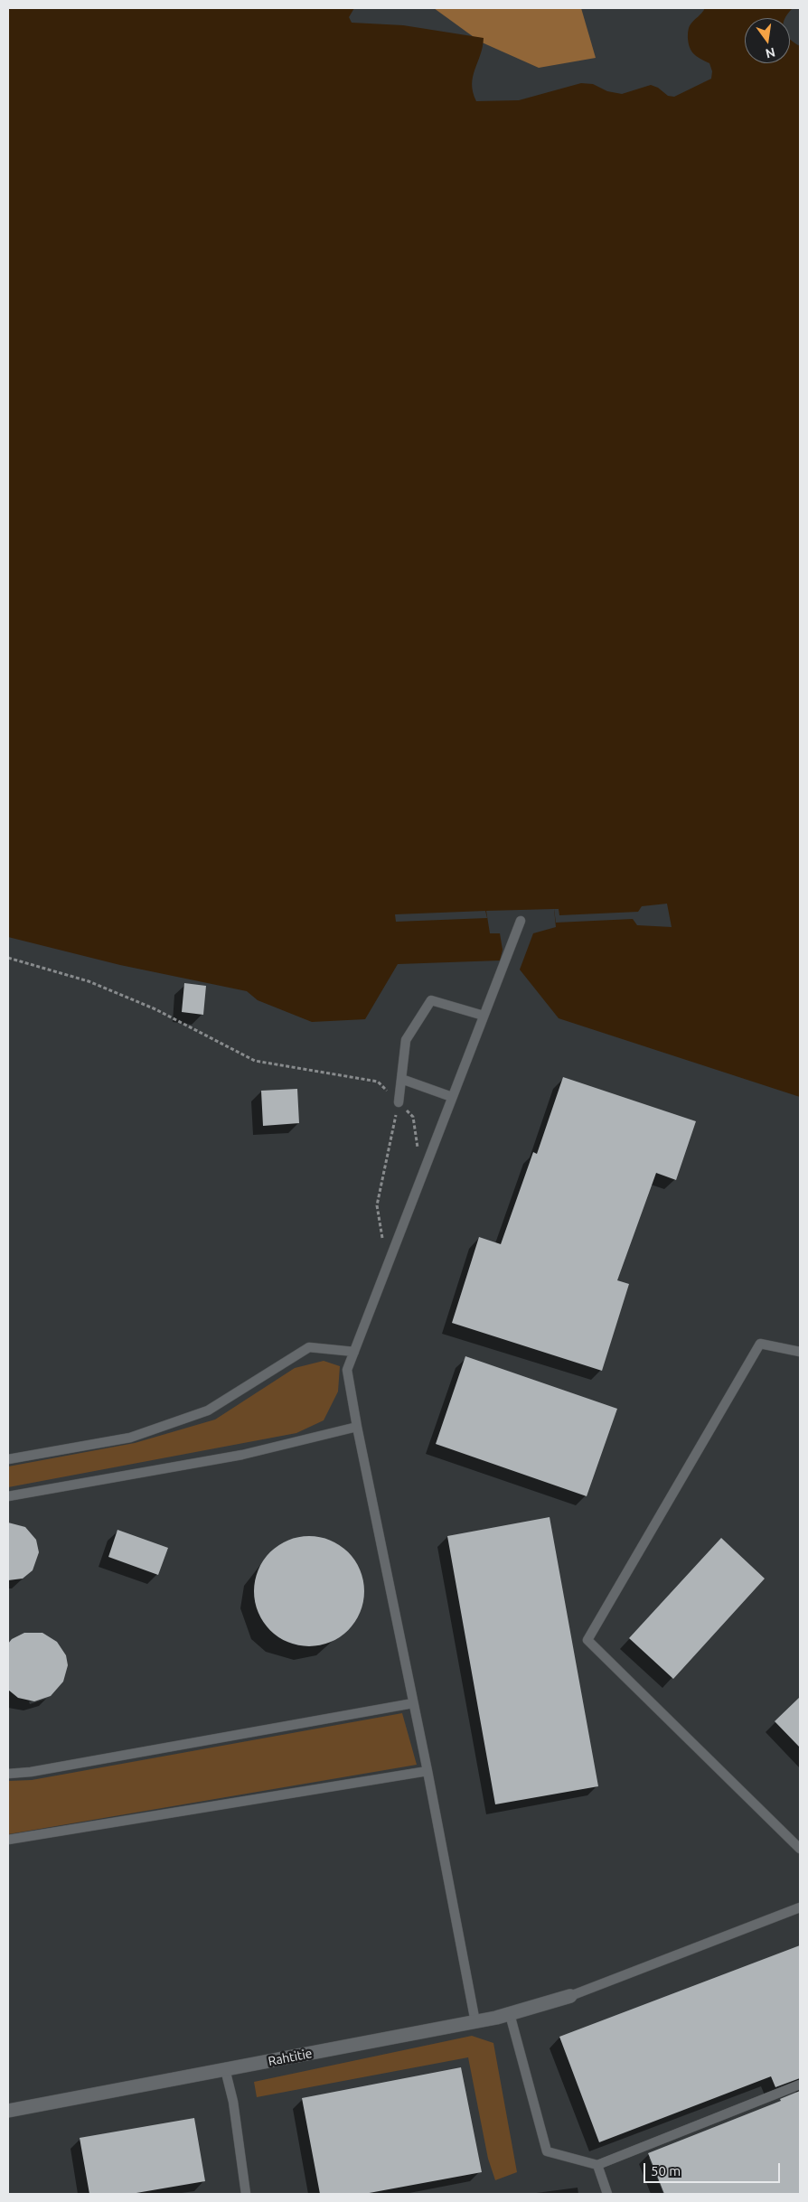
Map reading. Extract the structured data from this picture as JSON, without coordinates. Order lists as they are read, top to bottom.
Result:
{
  "streets": {
    "street": ["Rahtitie"]
  },
  "scale_bar": "50 m",
  "north": "bottom"
}
